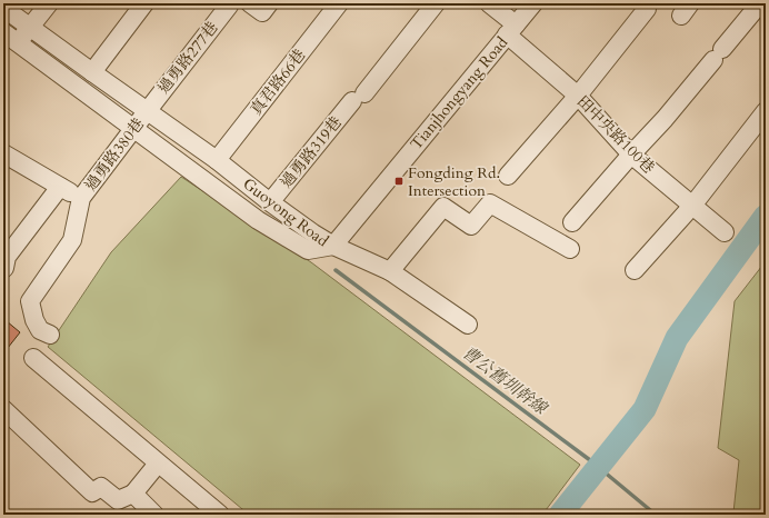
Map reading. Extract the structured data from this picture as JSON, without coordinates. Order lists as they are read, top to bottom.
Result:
{
  "streets": {
    "street": [
      "過勇路277巷",
      "真君路66巷",
      "Tianjhongyang Road",
      "田中央路100巷",
      "過勇路319巷",
      "過勇路380巷",
      "Guoyong Road"
    ]
  },
  "crossings": [
    ["過勇路277巷", "過勇路380巷"],
    ["過勇路277巷", "Guoyong Road"],
    ["真君路66巷", "Guoyong Road"],
    ["Tianjhongyang Road", "田中央路100巷"],
    ["Tianjhongyang Road", "Guoyong Road"],
    ["過勇路319巷", "Guoyong Road"],
    ["過勇路380巷", "Guoyong Road"]
  ],
  "water": ["曹公舊圳幹線"],
  "places": {
    "transit": ["Fongding Rd. Intersection"]
  }
}
